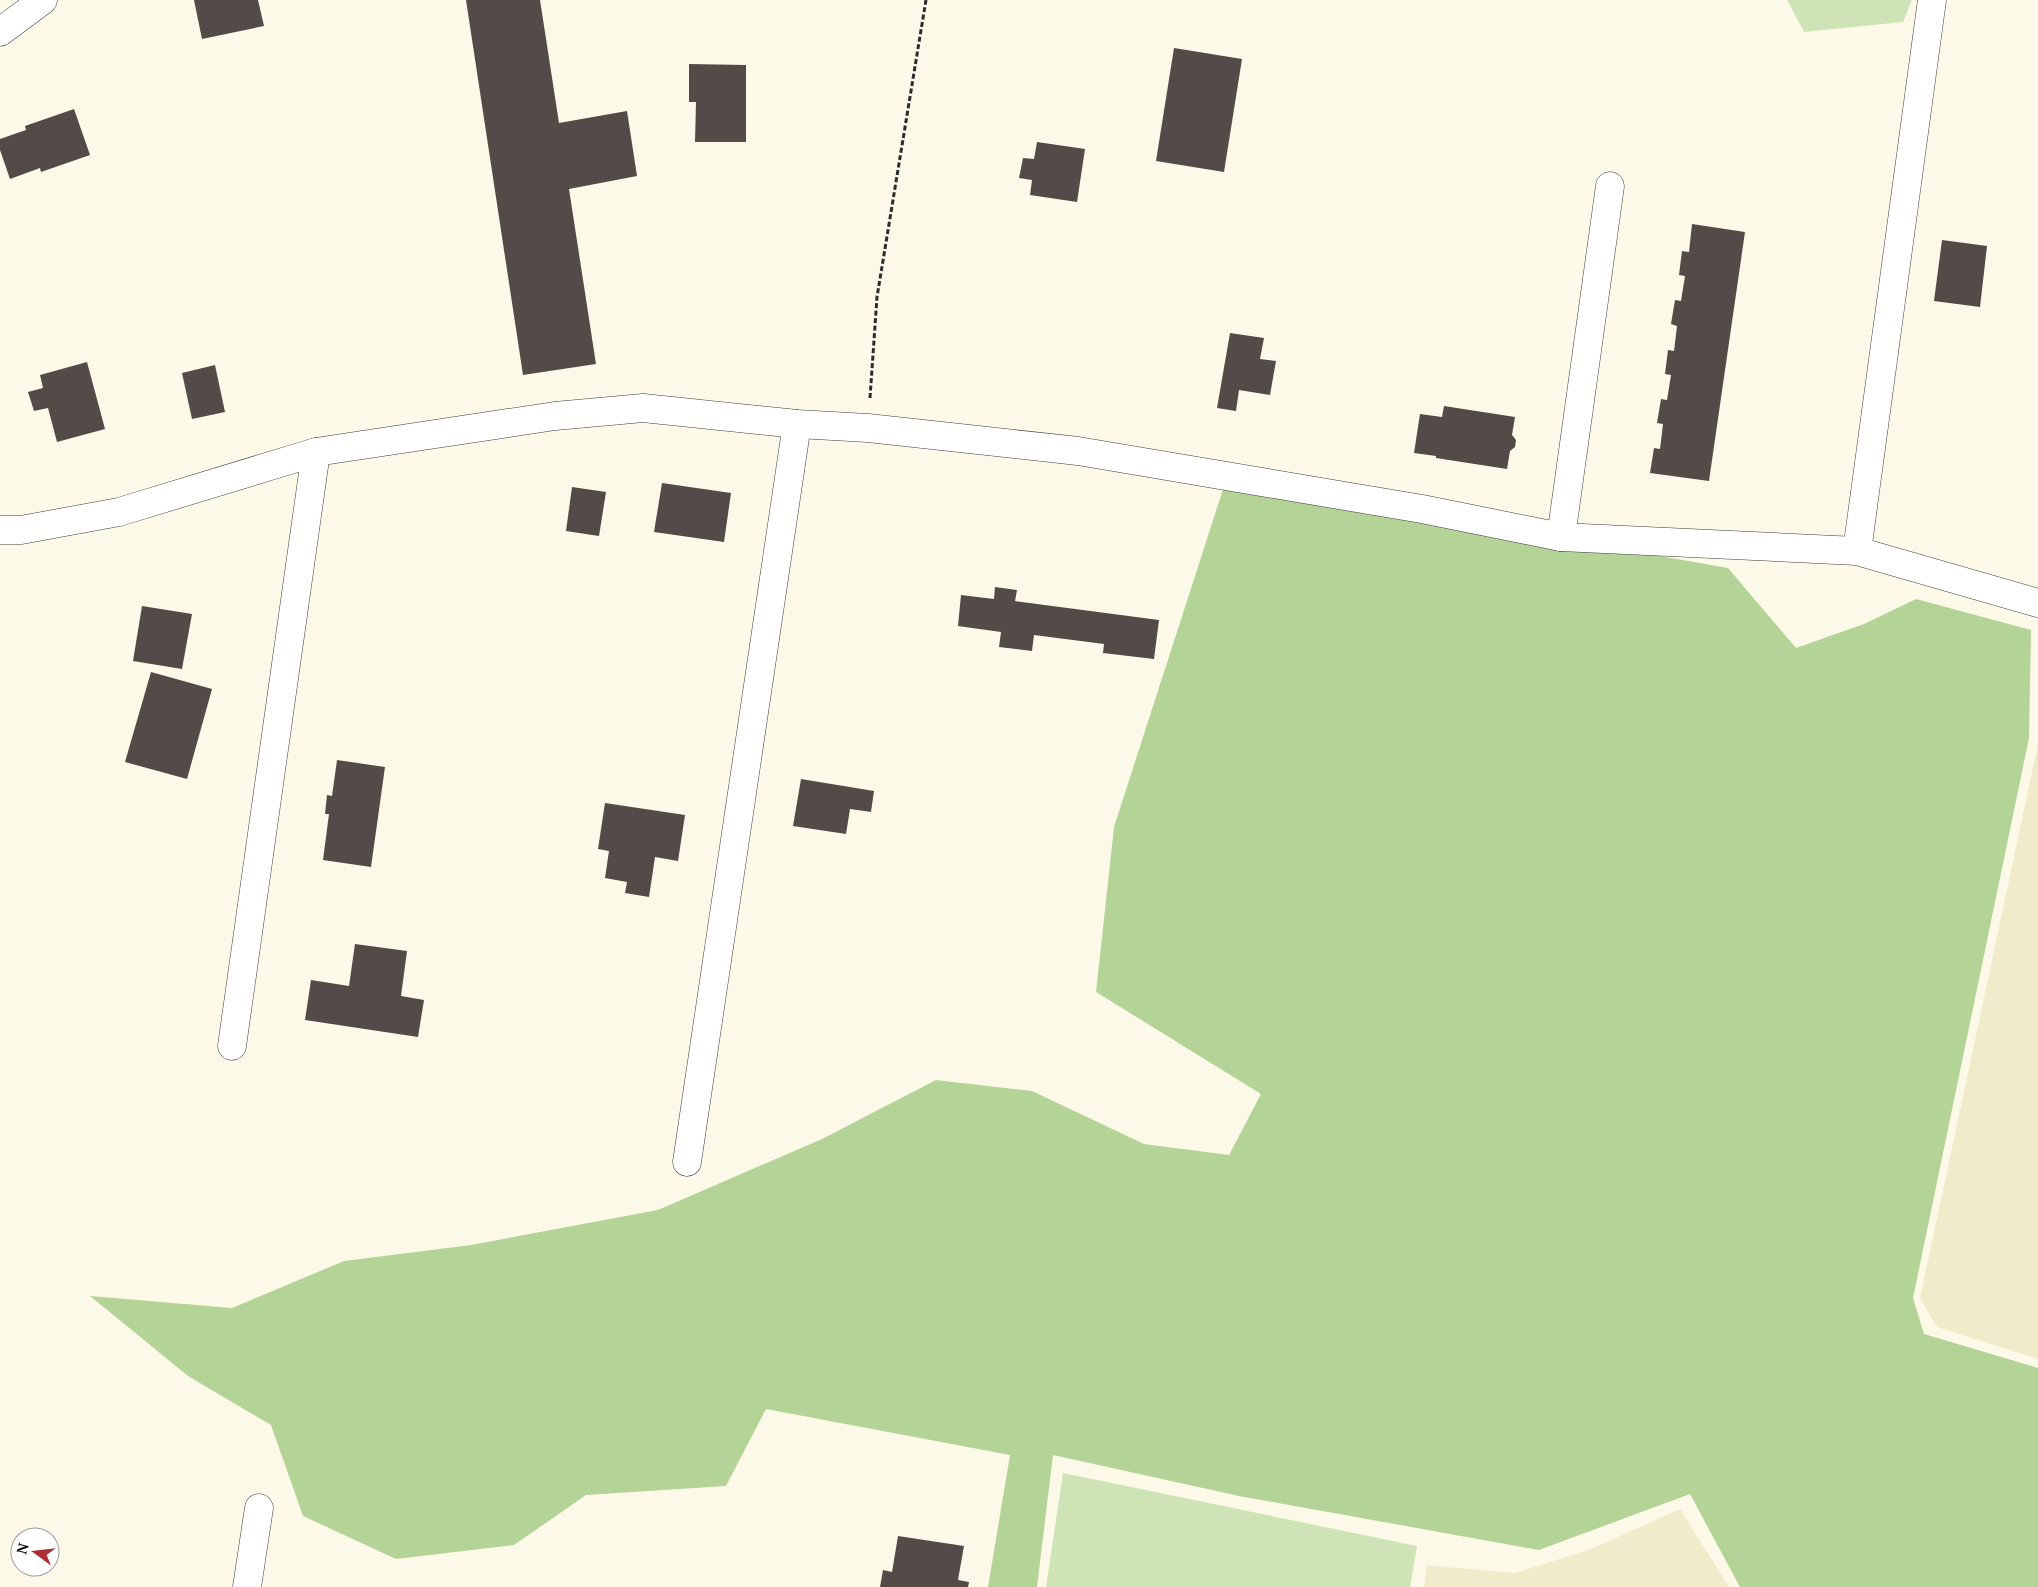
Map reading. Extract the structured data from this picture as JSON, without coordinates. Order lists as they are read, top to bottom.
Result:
{
  "north": "left"
}
